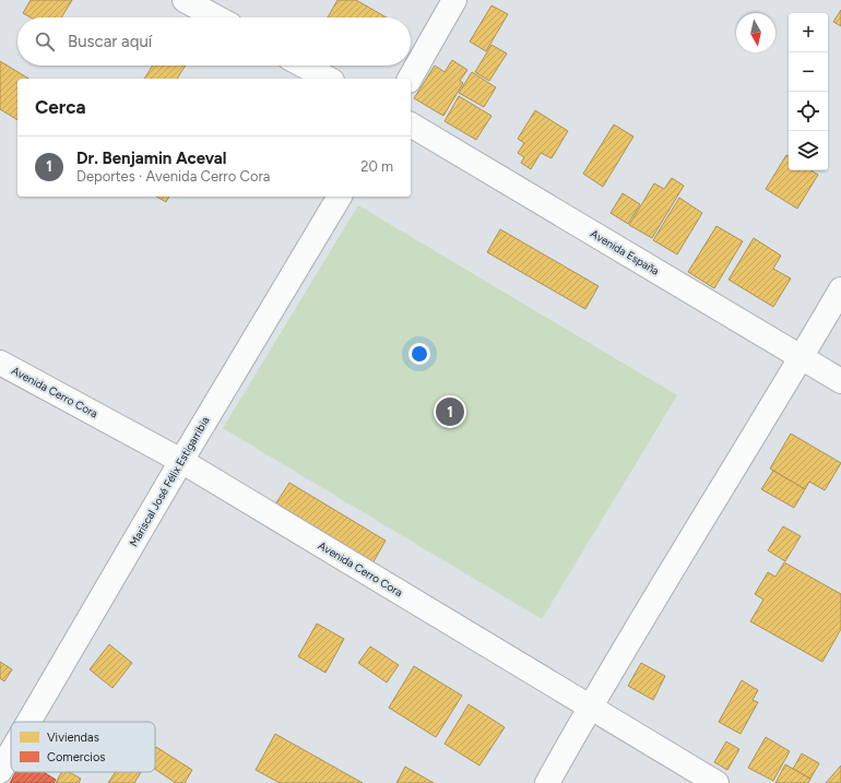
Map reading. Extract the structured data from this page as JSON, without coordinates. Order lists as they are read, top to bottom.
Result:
{
  "streets": {
    "street": ["Avenida España", "Avenida Cerro Cora", "Mariscal José Félix Estigarribia"]
  },
  "crossings": [
    ["Avenida Cerro Cora", "Mariscal José Félix Estigarribia"]
  ],
  "legend": ["Viviendas", "Comercios"],
  "north": "bottom",
  "page": {
    "map_buttons": ["+", "−"],
    "search": "Buscar aquí",
    "heading": "Cerca",
    "list": [
      {
        "mark": "1",
        "name": "Dr. Benjamin Aceval",
        "note": "Deportes · Avenida Cerro Cora",
        "value": "20 m"
      }
    ],
    "pins": "1"
  }
}
